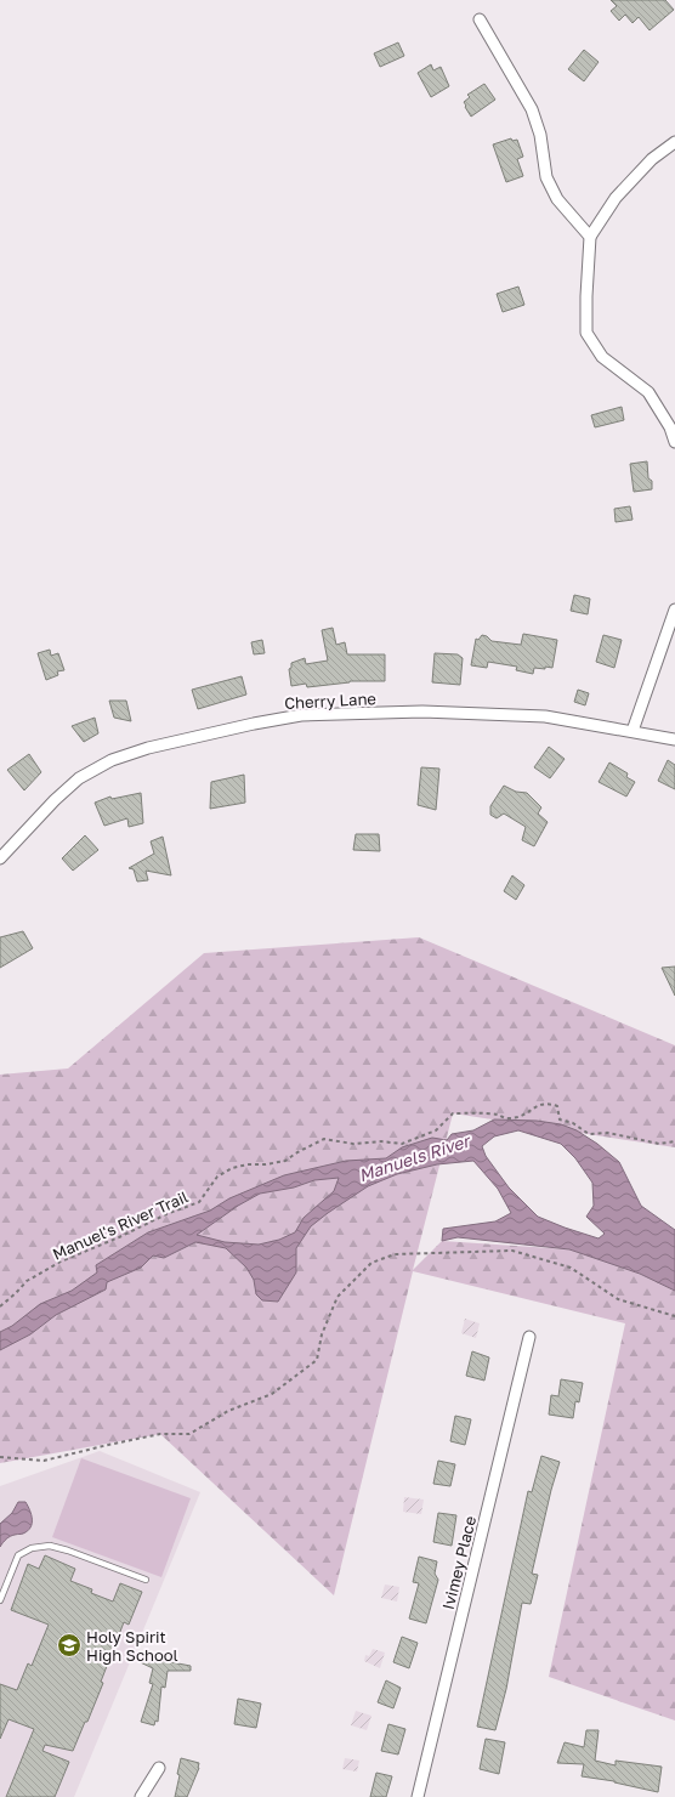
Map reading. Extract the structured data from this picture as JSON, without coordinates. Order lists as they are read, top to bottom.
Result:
{
  "streets": {
    "street": ["Cherry Lane", "Ivimey Place"],
    "path": ["Manuel's River Trail"]
  },
  "water": ["Manuels River"],
  "places": {
    "school or university": ["Holy Spirit High School"]
  }
}
